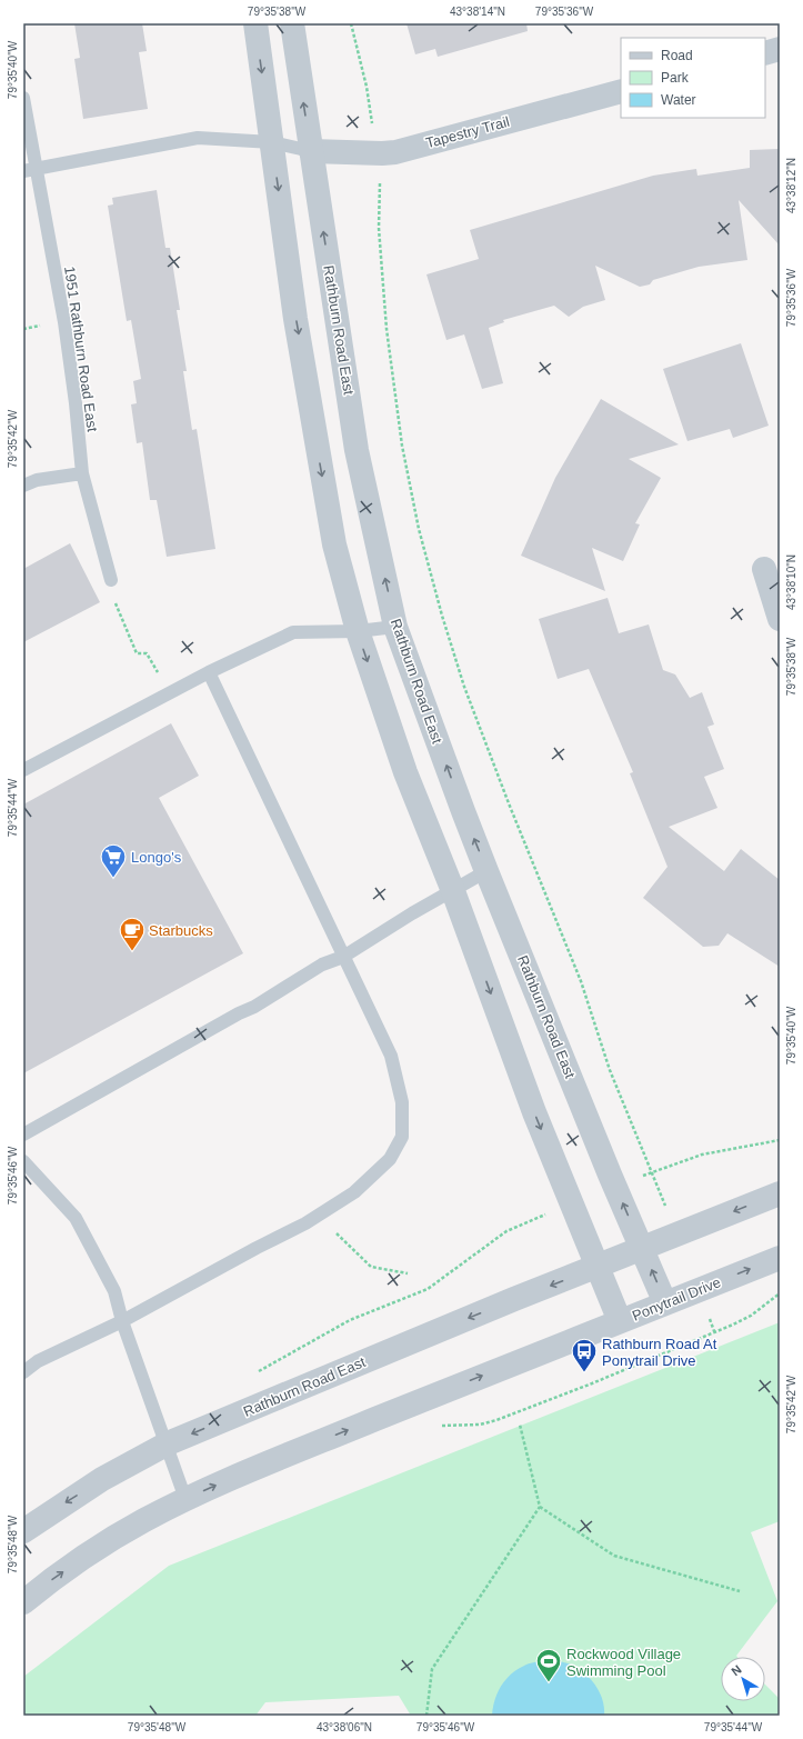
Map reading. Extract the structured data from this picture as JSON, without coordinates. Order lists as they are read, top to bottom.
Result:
{
  "streets": {
    "street": ["Tapestry Trail", "Rathburn Road East", "Ponytrail Drive"],
    "lane": ["1951 Rathburn Road East"]
  },
  "crossings": [
    ["Tapestry Trail", "Rathburn Road East"],
    ["Rathburn Road East", "Ponytrail Drive"]
  ],
  "one_way": ["Ponytrail Drive"],
  "places": {
    "supermarket": ["Longo's"],
    "cafe": ["Starbucks"],
    "bus stop": ["Rathburn Road At Ponytrail Drive"],
    "sports": ["Rockwood Village Swimming Pool"]
  },
  "legend": ["Road", "Park", "Water"],
  "north": "top left",
  "coordinates": [
    "79°35'38\"W",
    "43°38'14\"N",
    "79°35'36\"W",
    "79°35'40\"W",
    "43°38'12\"N",
    "79°35'42\"W",
    "43°38'10\"N",
    "79°35'44\"W",
    "79°35'46\"W",
    "79°35'48\"W",
    "43°38'06\"N"
  ]
}
